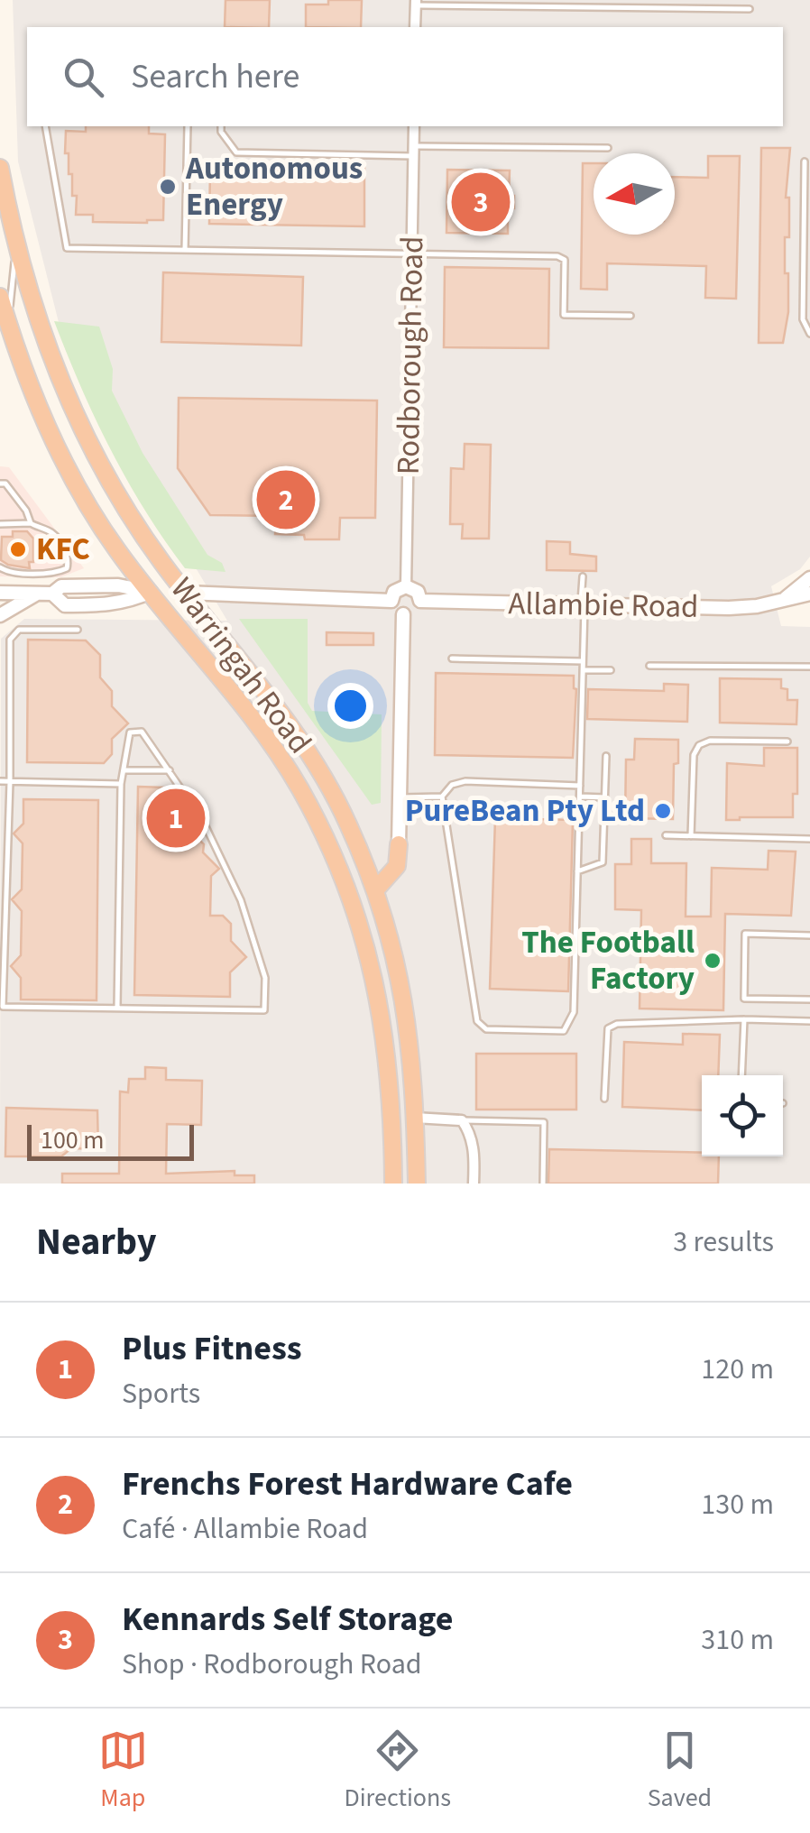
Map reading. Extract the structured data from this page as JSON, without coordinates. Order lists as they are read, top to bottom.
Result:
{
  "streets": {
    "highway": ["Warringah Road"],
    "main road": ["Allambie Road"],
    "street": ["Rodborough Road"]
  },
  "crossings": [
    ["Rodborough Road", "Allambie Road"]
  ],
  "places": [
    "Autonomous Energy",
    "KFC",
    "PureBean Pty Ltd",
    "The Football Factory"
  ],
  "scale_bar": "100 m",
  "north": "left",
  "page": {
    "search": "Search here",
    "pins": ["3", "2", "1"],
    "scale": "100 m",
    "heading": ["Nearby", "3 results"],
    "list": [
      {
        "mark": "1",
        "name": "Plus Fitness",
        "note": "Sports",
        "value": "120 m"
      },
      {
        "mark": "2",
        "name": "Frenchs Forest Hardware Cafe",
        "note": "Café · Allambie Road",
        "value": "130 m"
      },
      {
        "mark": "3",
        "name": "Kennards Self Storage",
        "note": "Shop · Rodborough Road",
        "value": "310 m"
      }
    ],
    "nav": ["Map", "Directions", "Saved"]
  }
}
